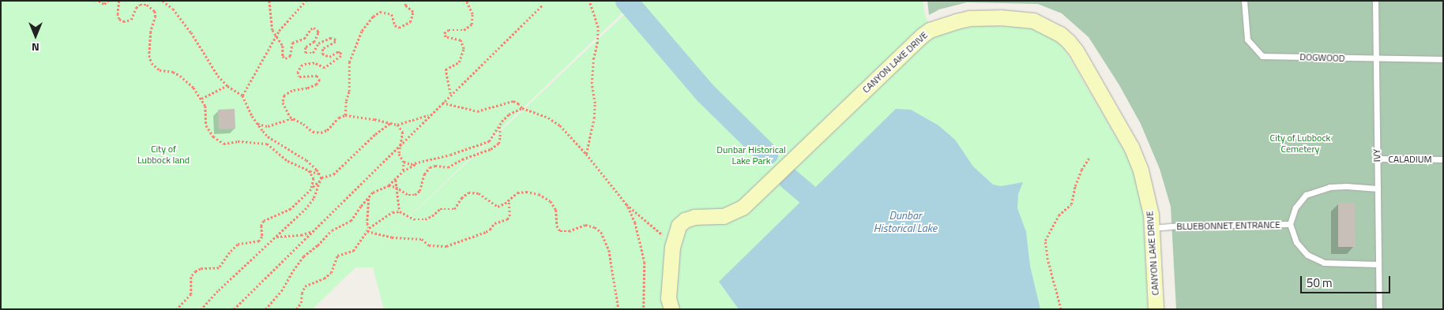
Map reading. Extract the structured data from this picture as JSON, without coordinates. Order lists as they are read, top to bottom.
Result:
{
  "streets": {
    "street": ["CANYON LAKE DRIVE"],
    "lane": [
      "DOGWOOD",
      "IVY",
      "CALADIUM",
      "BLUEBONNET ENTRANCE"
    ]
  },
  "crossings": [
    ["DOGWOOD", "IVY"],
    ["CANYON LAKE DRIVE", "BLUEBONNET ENTRANCE"],
    ["IVY", "CALADIUM"],
    ["IVY", "BLUEBONNET ENTRANCE"]
  ],
  "water": ["Dunbar Historical Lake"],
  "parks": ["City of Lubbock Cemetery", "City of Lubbock land", "Dunbar Historical Lake Park"],
  "scale_bar": "50 m",
  "north": "bottom"
}
